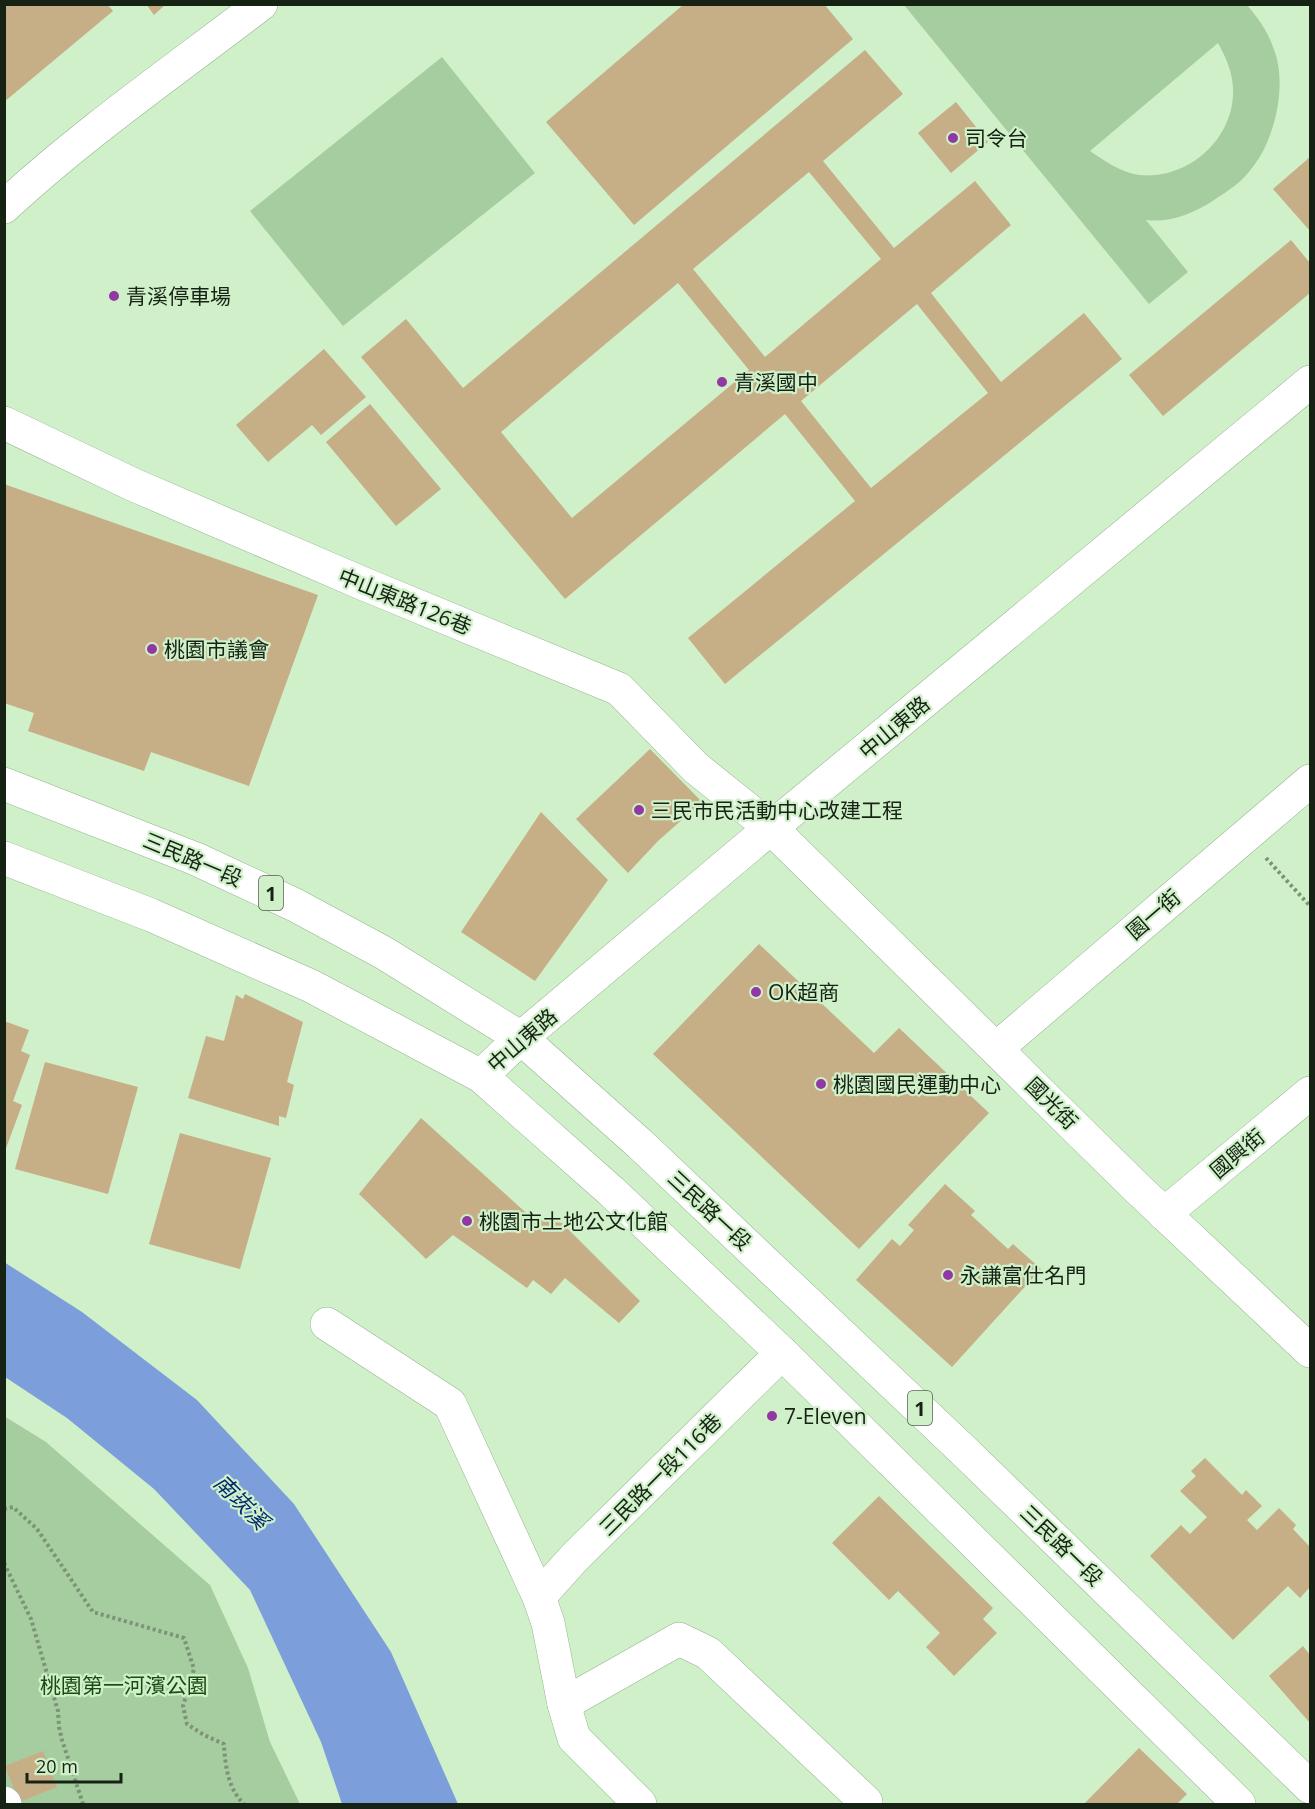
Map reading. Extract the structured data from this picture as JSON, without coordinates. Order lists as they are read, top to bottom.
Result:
{
  "streets": {
    "main road": [
      "中山東路126巷",
      "中山東路",
      "三民路一段",
      "1",
      "園一街",
      "國光街",
      "國興街",
      "三民路一段116巷"
    ]
  },
  "crossings": [
    ["中山東路126巷", "中山東路"],
    ["中山東路126巷", "國光街"],
    ["中山東路", "三民路一段"],
    ["中山東路", "國光街"],
    ["園一街", "國光街"],
    ["國光街", "國興街"]
  ],
  "water": ["南崁溪"],
  "parks": ["桃園第一河濱公園"],
  "places": [
    "司令台",
    "青溪停車場",
    "青溪國中",
    "桃園市議會",
    "三民市民活動中心改建工程",
    "OK超商",
    "桃園國民運動中心",
    "桃園市土地公文化館",
    "永謙富仕名門",
    "7-Eleven"
  ],
  "scale_bar": "20 m"
}
